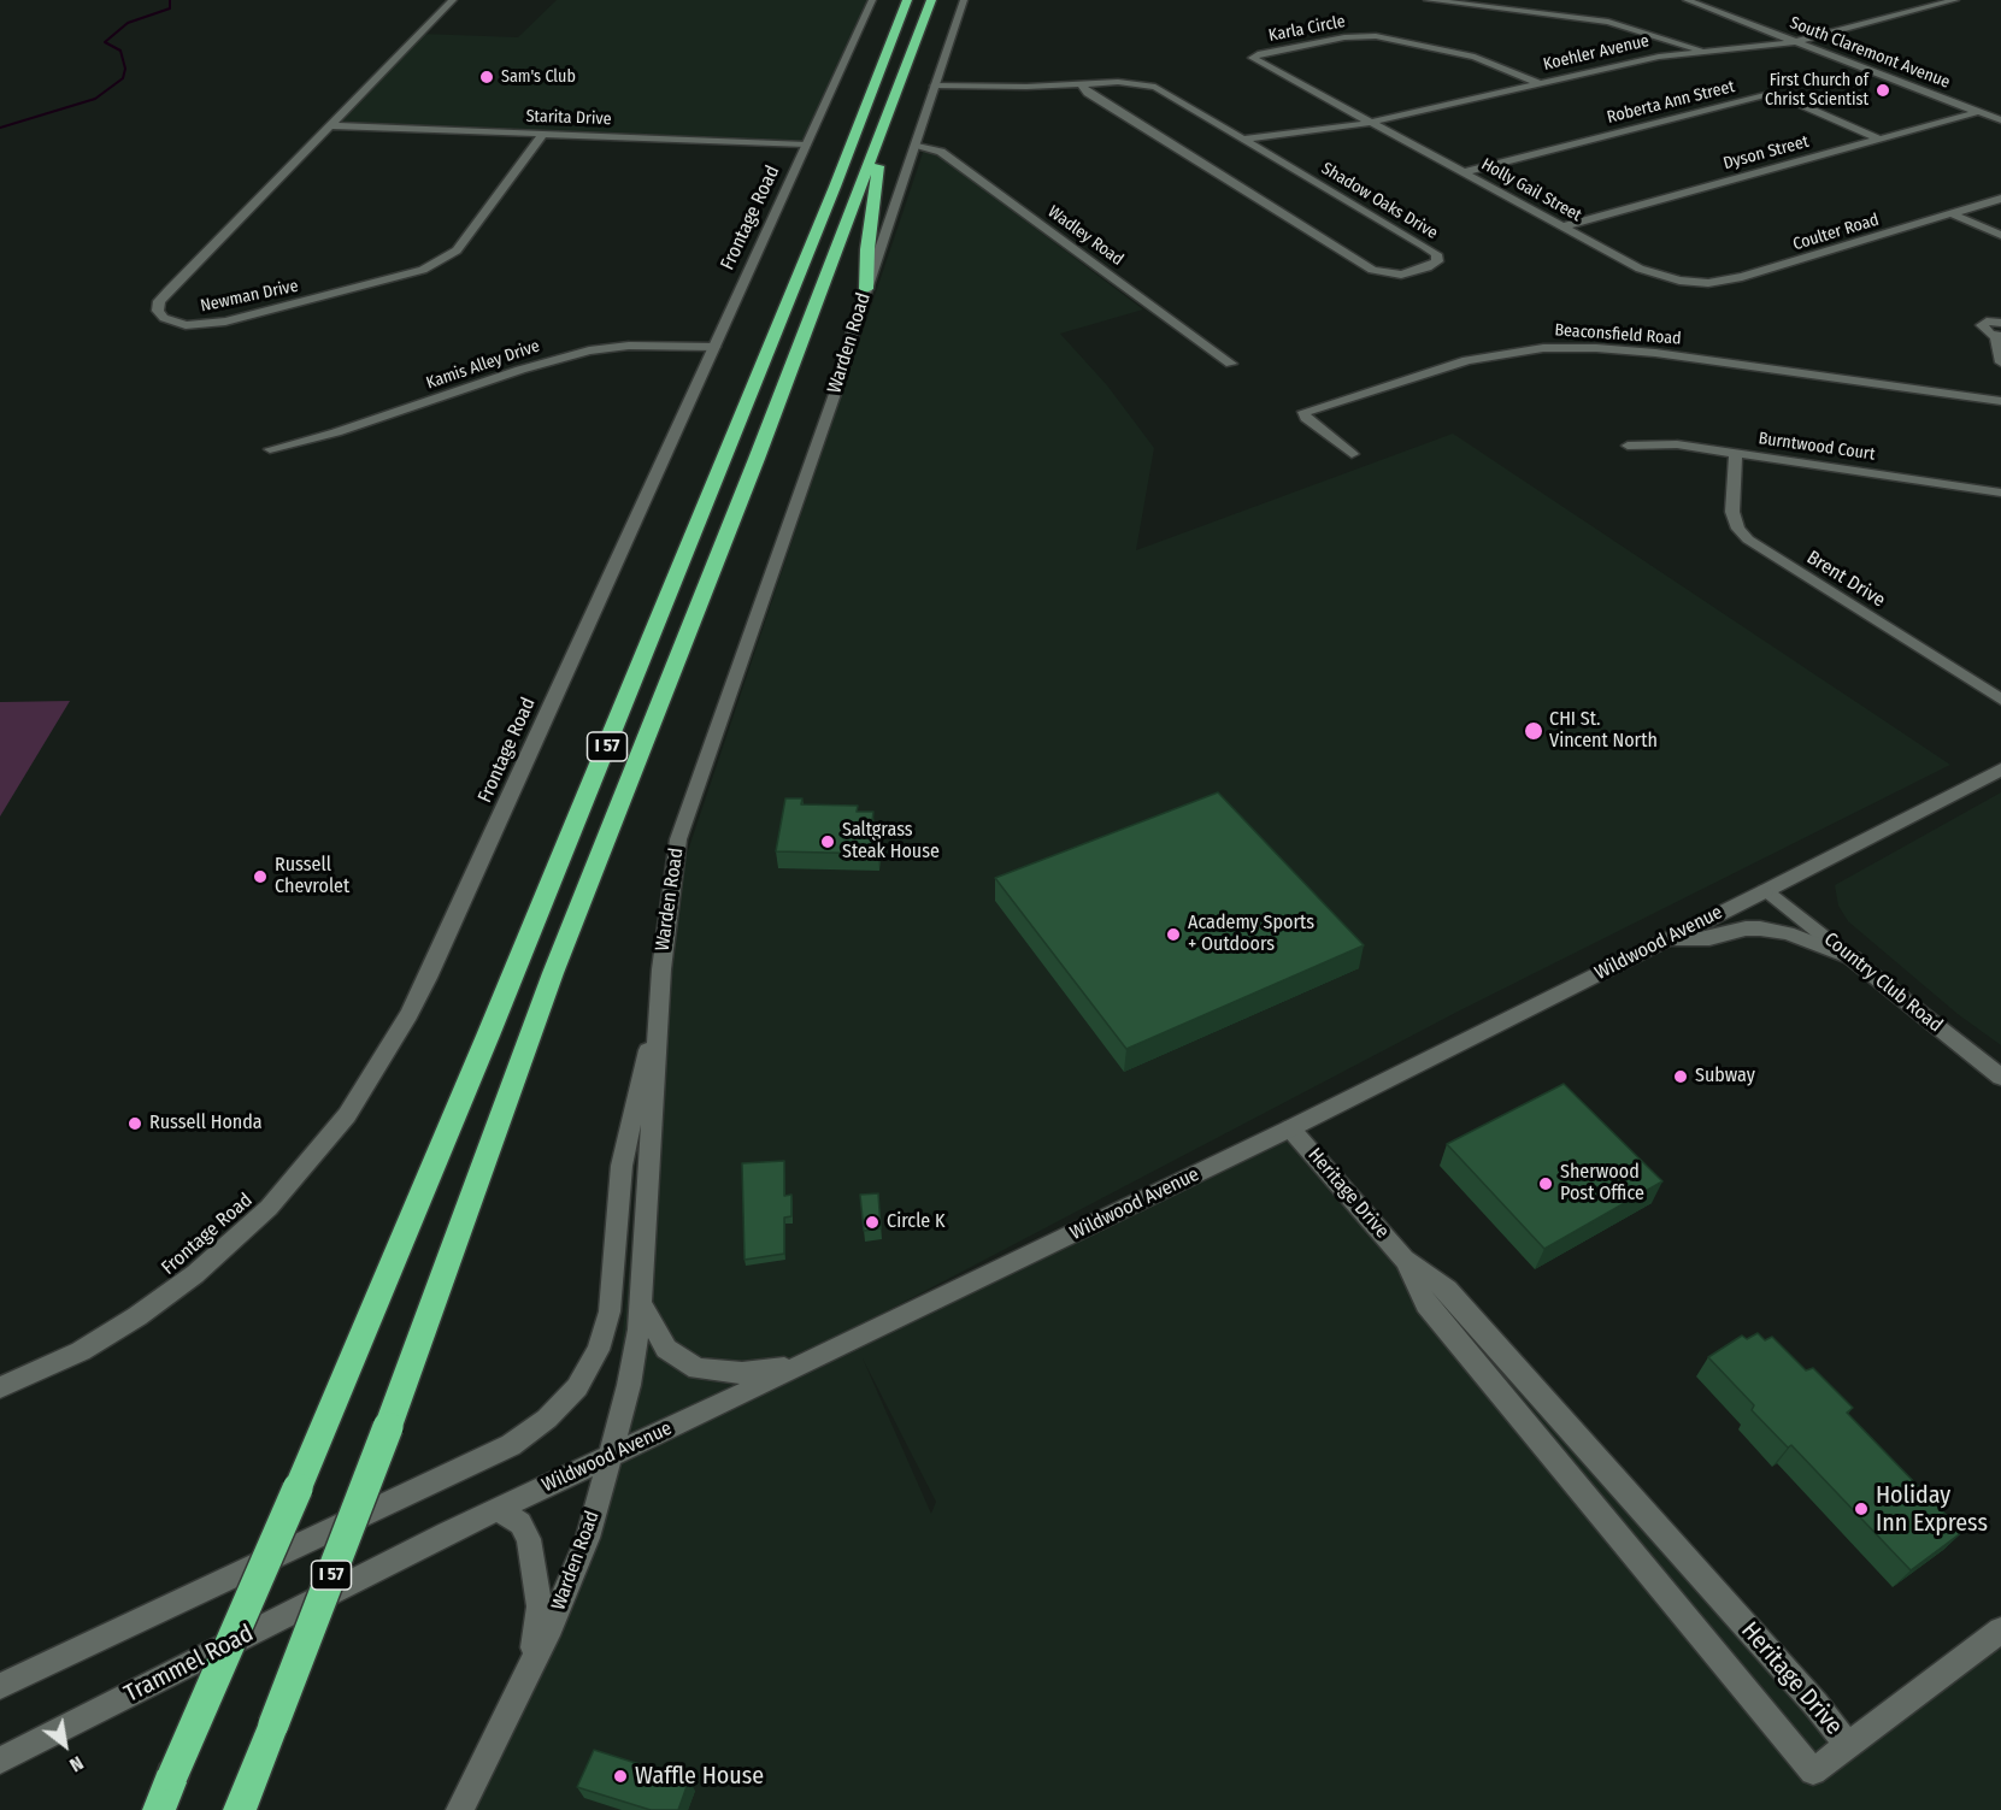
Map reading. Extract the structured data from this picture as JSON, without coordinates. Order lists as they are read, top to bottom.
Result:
{
  "streets": {
    "highway": ["I 57"],
    "street": [
      "Karla Circle",
      "Koehler Avenue",
      "South Claremont Avenue",
      "Roberta Ann Street",
      "Starita Drive",
      "Dyson Street",
      "Holly Gail Street",
      "Shadow Oaks Drive",
      "Frontage Road",
      "Coulter Road",
      "Wadley Road",
      "Newman Drive",
      "Beaconsfield Road",
      "Warden Road",
      "Kamis Alley Drive",
      "Burntwood Court",
      "Brent Drive",
      "Wildwood Avenue",
      "Country Club Road",
      "Heritage Drive",
      "Trammel Road"
    ]
  },
  "crossings": [
    ["Karla Circle", "Koehler Avenue"],
    ["Karla Circle", "Holly Gail Street"],
    ["Koehler Avenue", "South Claremont Avenue"],
    ["Koehler Avenue", "Holly Gail Street"],
    ["Koehler Avenue", "Shadow Oaks Drive"],
    ["South Claremont Avenue", "Dyson Street"],
    ["Roberta Ann Street", "Dyson Street"],
    ["Roberta Ann Street", "Holly Gail Street"],
    ["Starita Drive", "Frontage Road"],
    ["Starita Drive", "Newman Drive"],
    ["Dyson Street", "Holly Gail Street"],
    ["Holly Gail Street", "Coulter Road"],
    ["Shadow Oaks Drive", "Warden Road"],
    ["Frontage Road", "Kamis Alley Drive"],
    ["Wadley Road", "Warden Road"],
    ["Warden Road", "Wildwood Avenue"],
    ["Burntwood Court", "Brent Drive"],
    ["Wildwood Avenue", "Country Club Road"],
    ["Wildwood Avenue", "Heritage Drive"],
    ["Wildwood Avenue", "Trammel Road"]
  ],
  "places": [
    "Sam's Club",
    "First Church of Christ Scientist",
    "CHI St. Vincent North",
    "Saltgrass Steak House",
    "Russell Chevrolet",
    "Academy Sports + Outdoors",
    "Subway",
    "Russell Honda",
    "Sherwood Post Office",
    "Circle K",
    "Holiday Inn Express",
    "Waffle House"
  ],
  "north": "bottom right"
}
